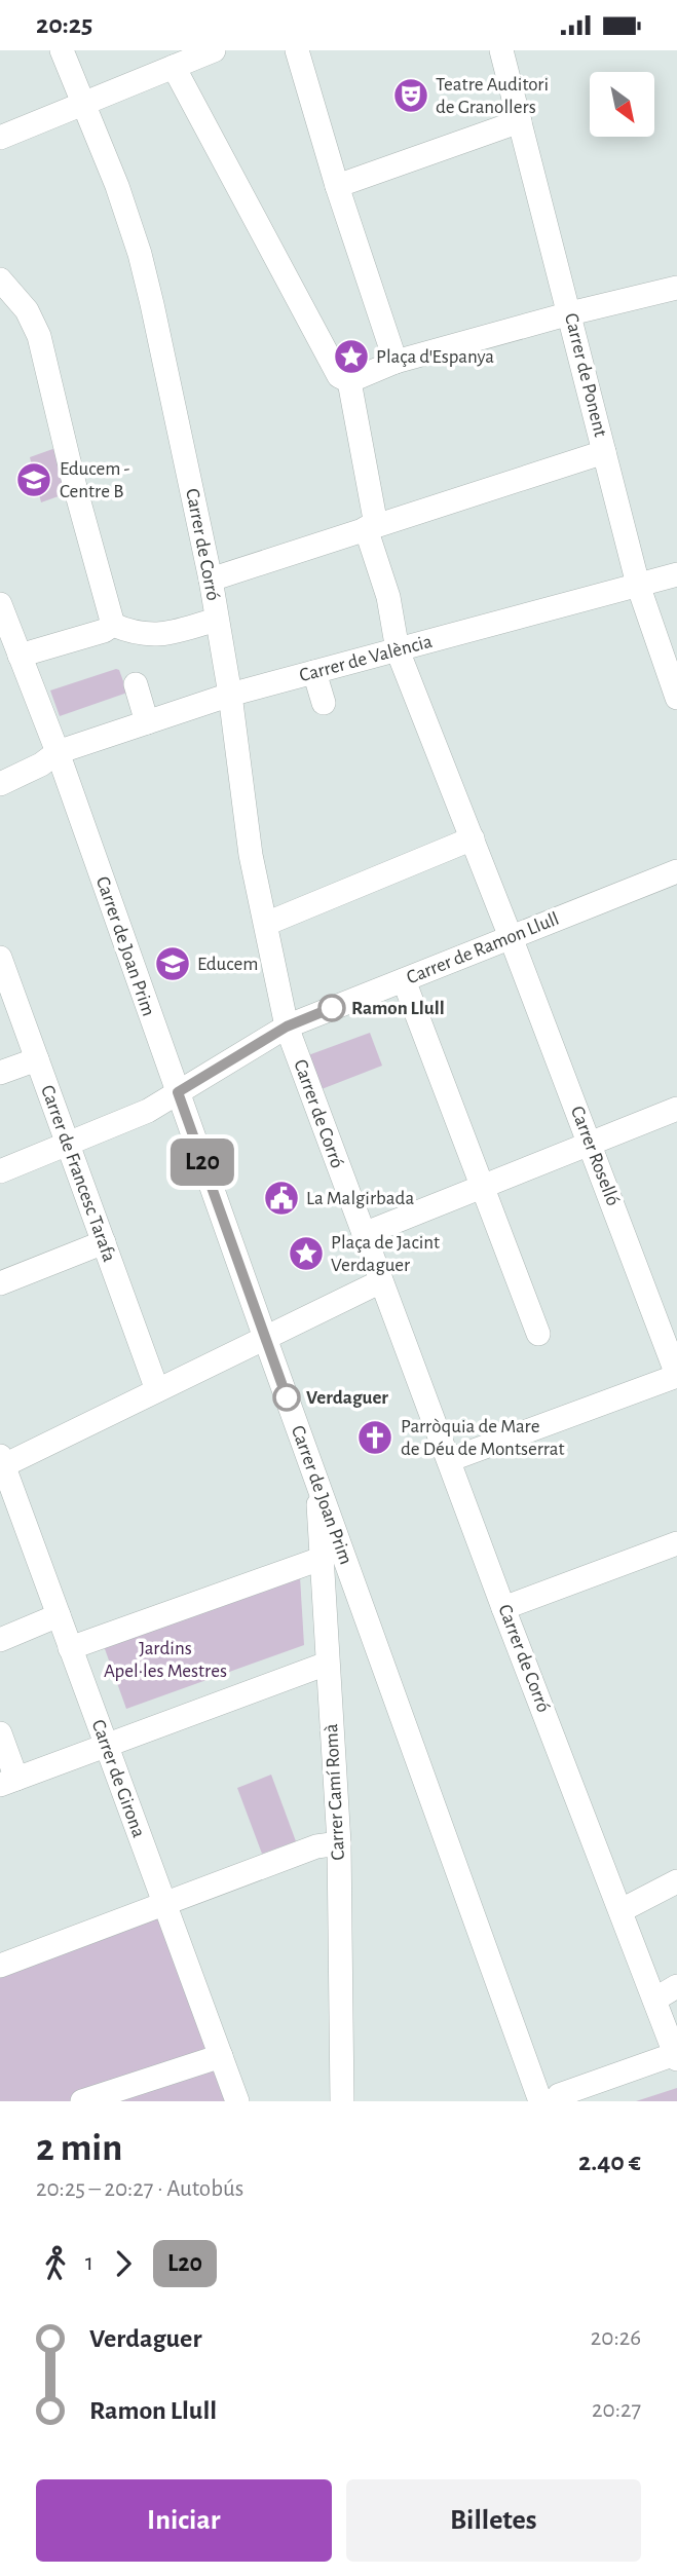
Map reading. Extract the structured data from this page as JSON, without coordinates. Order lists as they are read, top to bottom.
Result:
{
  "streets": {
    "street": [
      "Carrer de Ponent",
      "Carrer de Corró",
      "Carrer de València",
      "Carrer de Joan Prim",
      "Carrer de Ramon Llull",
      "Carrer Roselló",
      "Carrer de Francesc Tarafa",
      "Carrer de Girona",
      "Carrer Camí Romà"
    ]
  },
  "crossings": [
    ["Carrer de Ponent", "Carrer de València"],
    ["Carrer de Corró", "Carrer de València"],
    ["Carrer de Corró", "Carrer de Ramon Llull"],
    ["Carrer de València", "Carrer de Joan Prim"],
    ["Carrer de València", "Carrer Roselló"],
    ["Carrer de Joan Prim", "Carrer de Ramon Llull"],
    ["Carrer de Joan Prim", "Carrer Camí Romà"],
    ["Carrer de Ramon Llull", "Carrer Roselló"],
    ["Carrer de Ramon Llull", "Carrer de Francesc Tarafa"]
  ],
  "parks": ["Jardins Apel·les Mestres"],
  "places": {
    "theatre": ["Teatre Auditori de Granollers"],
    "place": ["Plaça d'Espanya", "Plaça de Jacint Verdaguer"],
    "school or university": ["Educem - Centre B", "Educem"],
    "other": ["Ramon Llull", "Verdaguer"],
    "public building": ["La Malgirbada"],
    "church": ["Parròquia de Mare de Déu de Montserrat"]
  },
  "lines": ["bus line L20"],
  "north": "bottom right",
  "page": {
    "status": "20:25",
    "on_map": "L20",
    "heading": ["2 min", "20:25 – 20:27 · Autobús", "2.40 €"],
    "legs": ["1", "L20"],
    "list": [
      {
        "name": "Verdaguer",
        "value": "20:26"
      },
      {
        "name": "Ramon Llull",
        "value": "20:27"
      }
    ],
    "buttons": ["Iniciar", "Billetes"]
  }
}
